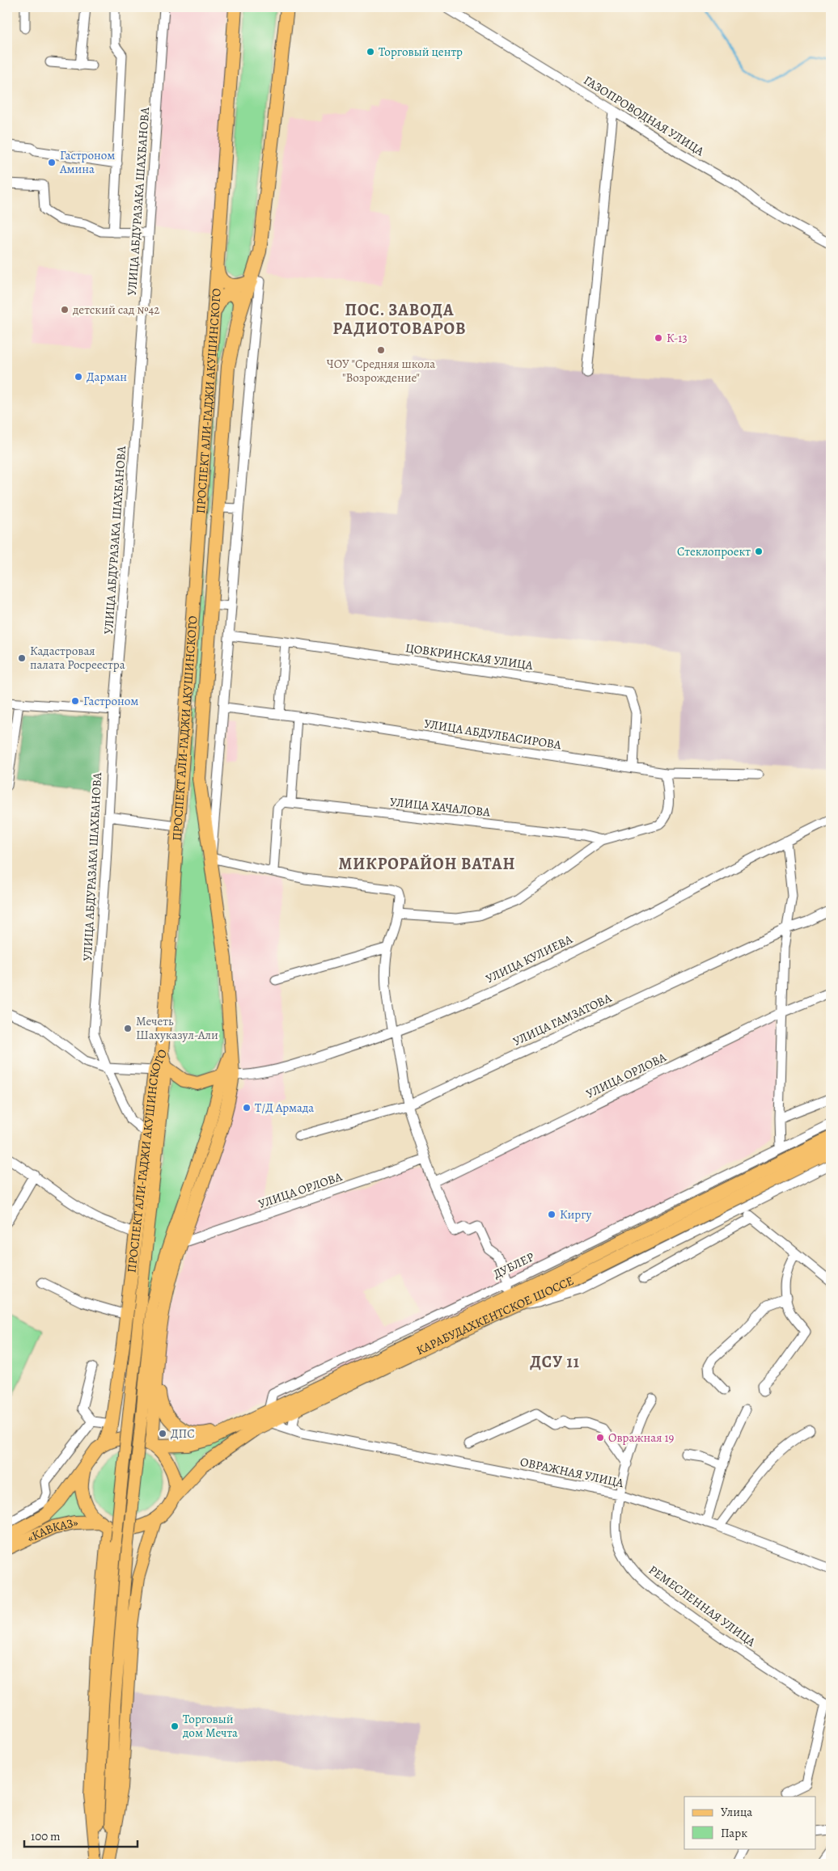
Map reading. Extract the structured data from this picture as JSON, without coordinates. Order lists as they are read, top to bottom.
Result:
{
  "streets": {
    "highway": ["ПРОСПЕКТ АЛИ-ГАДЖИ АКУШИНСКОГО", "КАРАБУДАХКЕНТСКОЕ ШОССЕ", "«КАВКАЗ»"],
    "street": [
      "ГАЗОПРОВОДНАЯ УЛИЦА",
      "УЛИЦА АБДУРАЗАКА ШАХБАНОВА",
      "ЦОВКРИНСКАЯ УЛИЦА",
      "УЛИЦА АБДУЛБАСИРОВА",
      "УЛИЦА ХАЧАЛОВА",
      "УЛИЦА КУЛИЕВА",
      "УЛИЦА ГАМЗАТОВА",
      "УЛИЦА ОРЛОВА",
      "ДУБЛЕР",
      "ОВРАЖНАЯ УЛИЦА",
      "РЕМЕСЛЕННАЯ УЛИЦА"
    ]
  },
  "crossings": [
    ["УЛИЦА АБДУРАЗАКА ШАХБАНОВА", "ПРОСПЕКТ АЛИ-ГАДЖИ АКУШИНСКОГО"],
    ["ПРОСПЕКТ АЛИ-ГАДЖИ АКУШИНСКОГО", "УЛИЦА КУЛИЕВА"],
    ["ПРОСПЕКТ АЛИ-ГАДЖИ АКУШИНСКОГО", "КАРАБУДАХКЕНТСКОЕ ШОССЕ"],
    ["ПРОСПЕКТ АЛИ-ГАДЖИ АКУШИНСКОГО", "«КАВКАЗ»"],
    ["ЦОВКРИНСКАЯ УЛИЦА", "УЛИЦА АБДУЛБАСИРОВА"],
    ["ДУБЛЕР", "КАРАБУДАХКЕНТСКОЕ ШОССЕ"],
    ["ДУБЛЕР", "ОВРАЖНАЯ УЛИЦА"],
    ["КАРАБУДАХКЕНТСКОЕ ШОССЕ", "ОВРАЖНАЯ УЛИЦА"],
    ["КАРАБУДАХКЕНТСКОЕ ШОССЕ", "«КАВКАЗ»"],
    ["ОВРАЖНАЯ УЛИЦА", "РЕМЕСЛЕННАЯ УЛИЦА"]
  ],
  "districts": ["ПОС. ЗАВОДА РАДИОТОВАРОВ", "МИКРОРАЙОН ВАТАН", "ДСУ 11"],
  "places": [
    "Торговый центр",
    "Гастроном Амина",
    "детский сад №42",
    "К-13",
    "ЧОУ \"Средняя школа \"Возрождение\"",
    "Дарман",
    "Стеклопроект",
    "Кадастровая палата Росреестра",
    "Гастроном",
    "Мечеть Шахуказул-Али",
    "Т/Д Армада",
    "Киргу",
    "ДПС",
    "Овражная 19",
    "Торговый дом Мечта"
  ],
  "legend": ["Улица", "Парк"],
  "scale_bar": "100 m"
}
